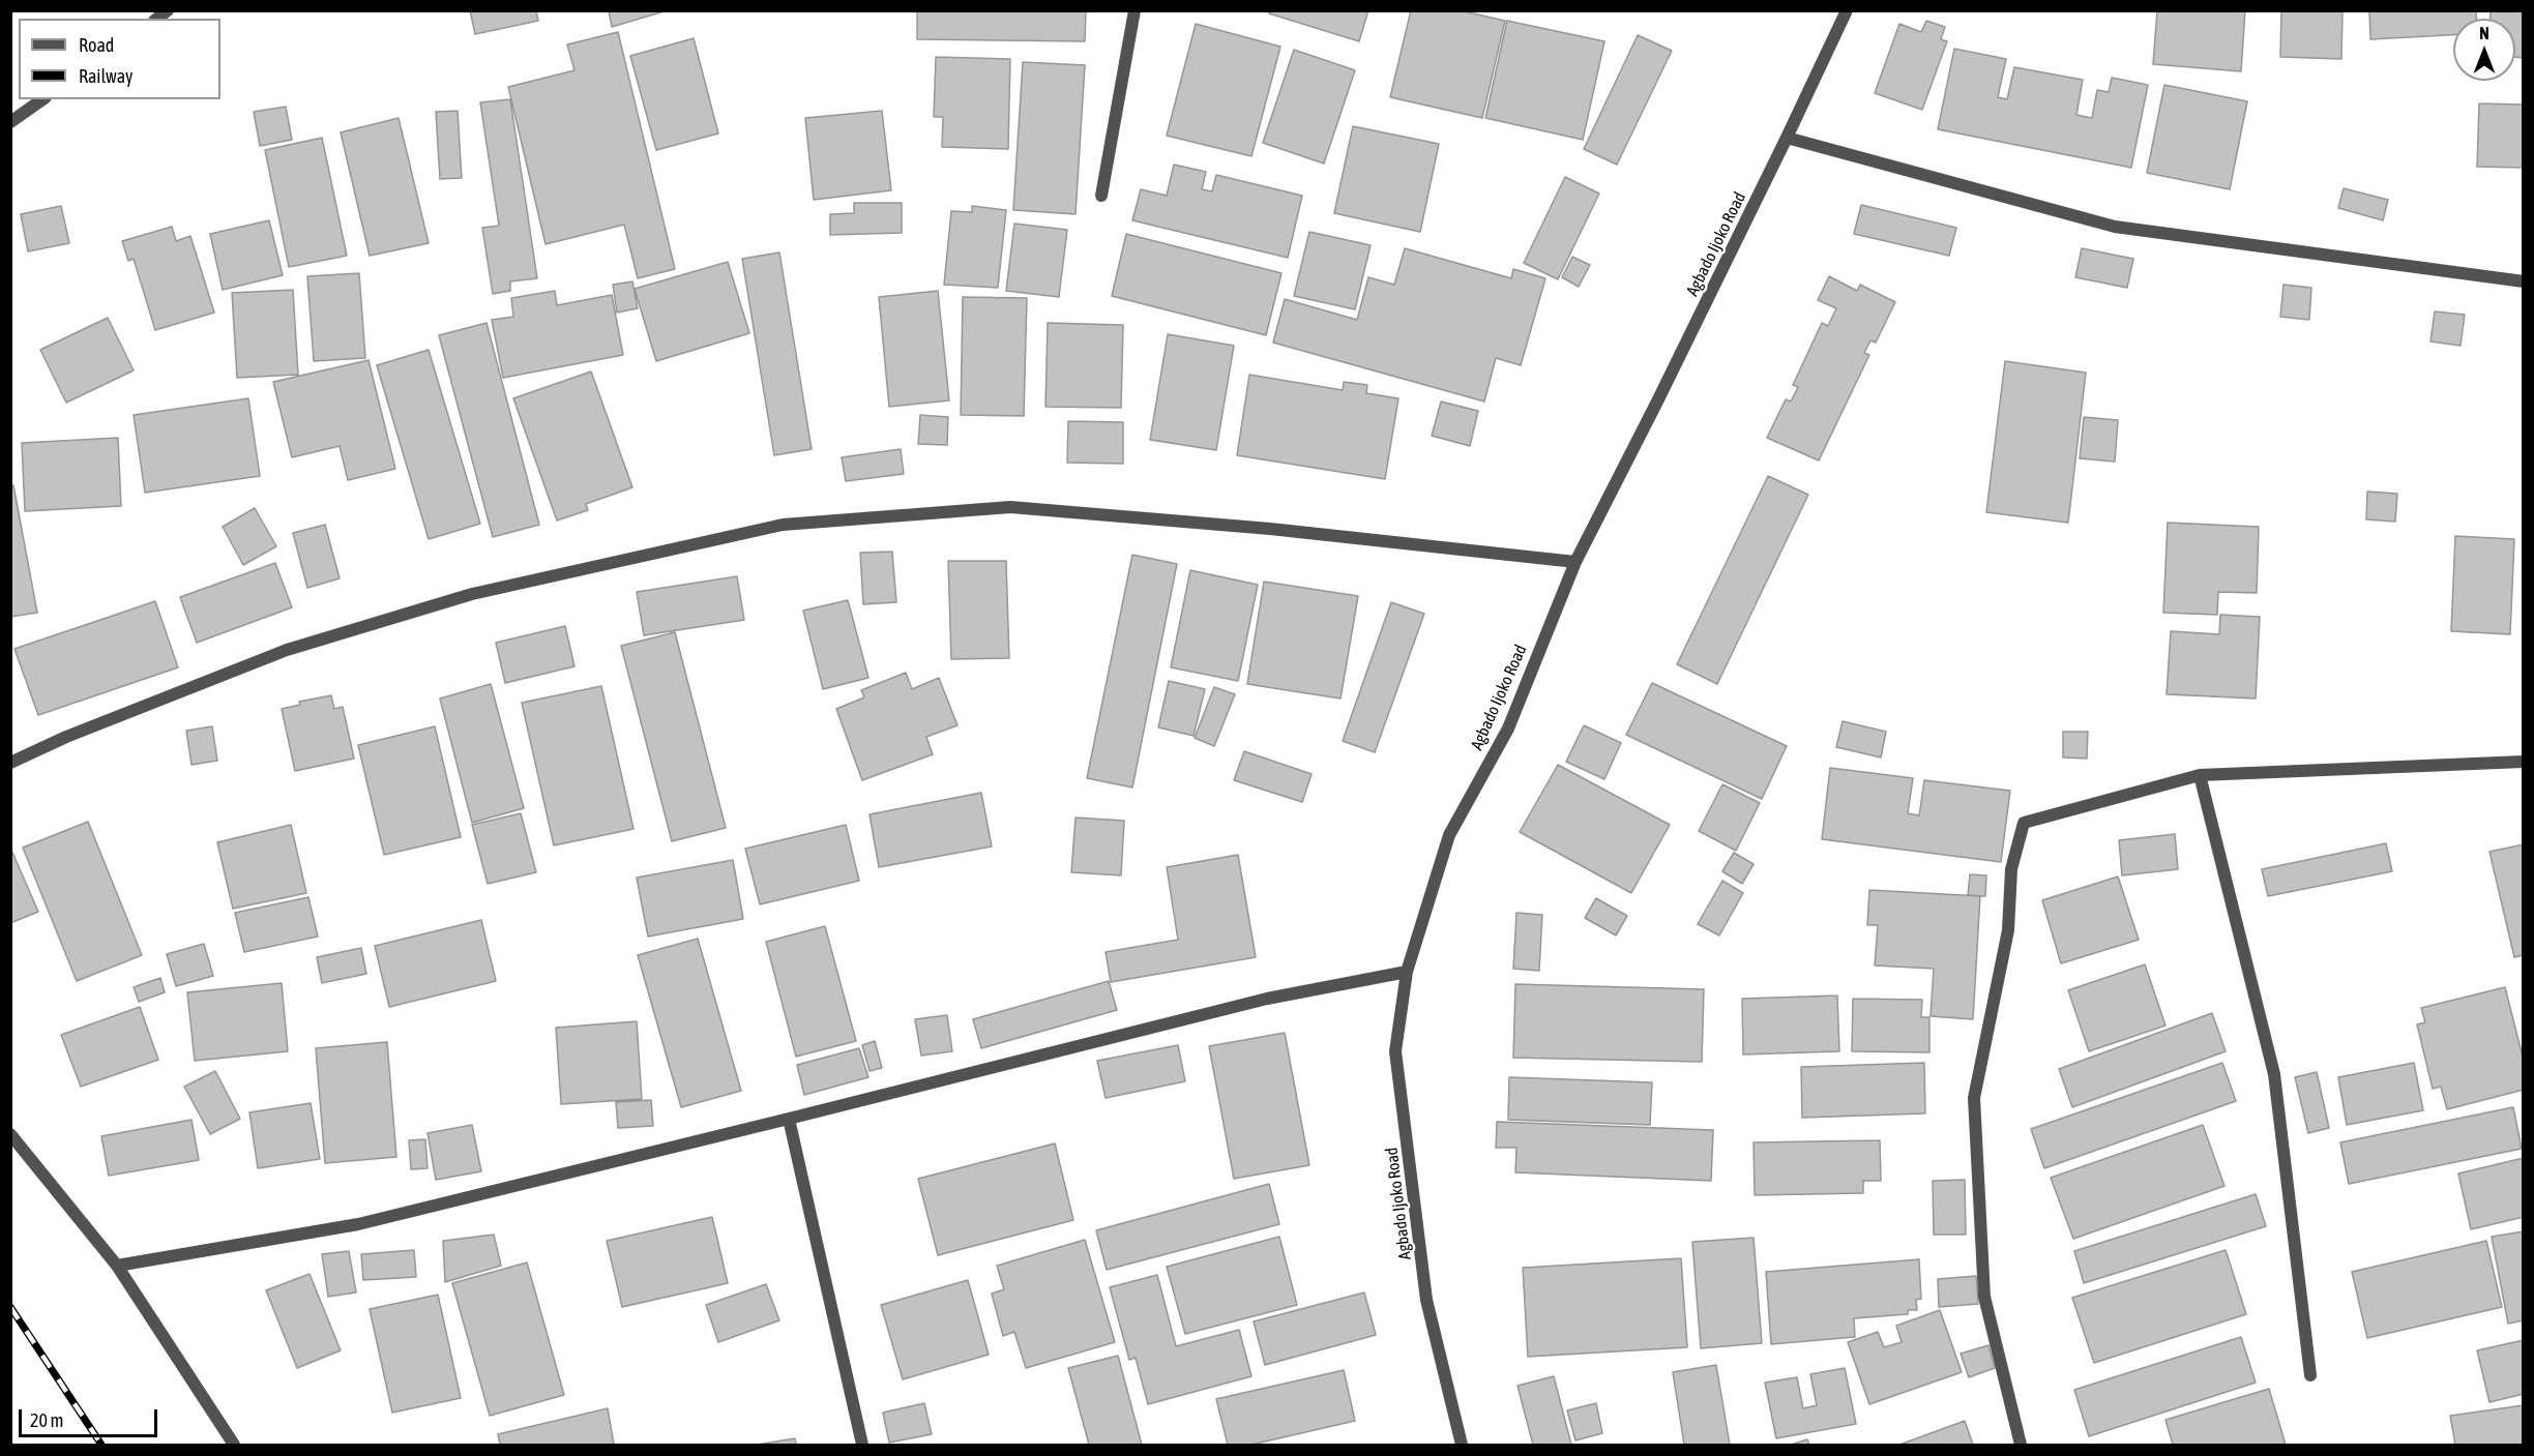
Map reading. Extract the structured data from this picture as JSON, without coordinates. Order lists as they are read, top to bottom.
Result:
{
  "streets": {
    "street": ["Agbado Ijoko Road"]
  },
  "legend": ["Road", "Railway"],
  "scale_bar": "20 m",
  "north": "top"
}
